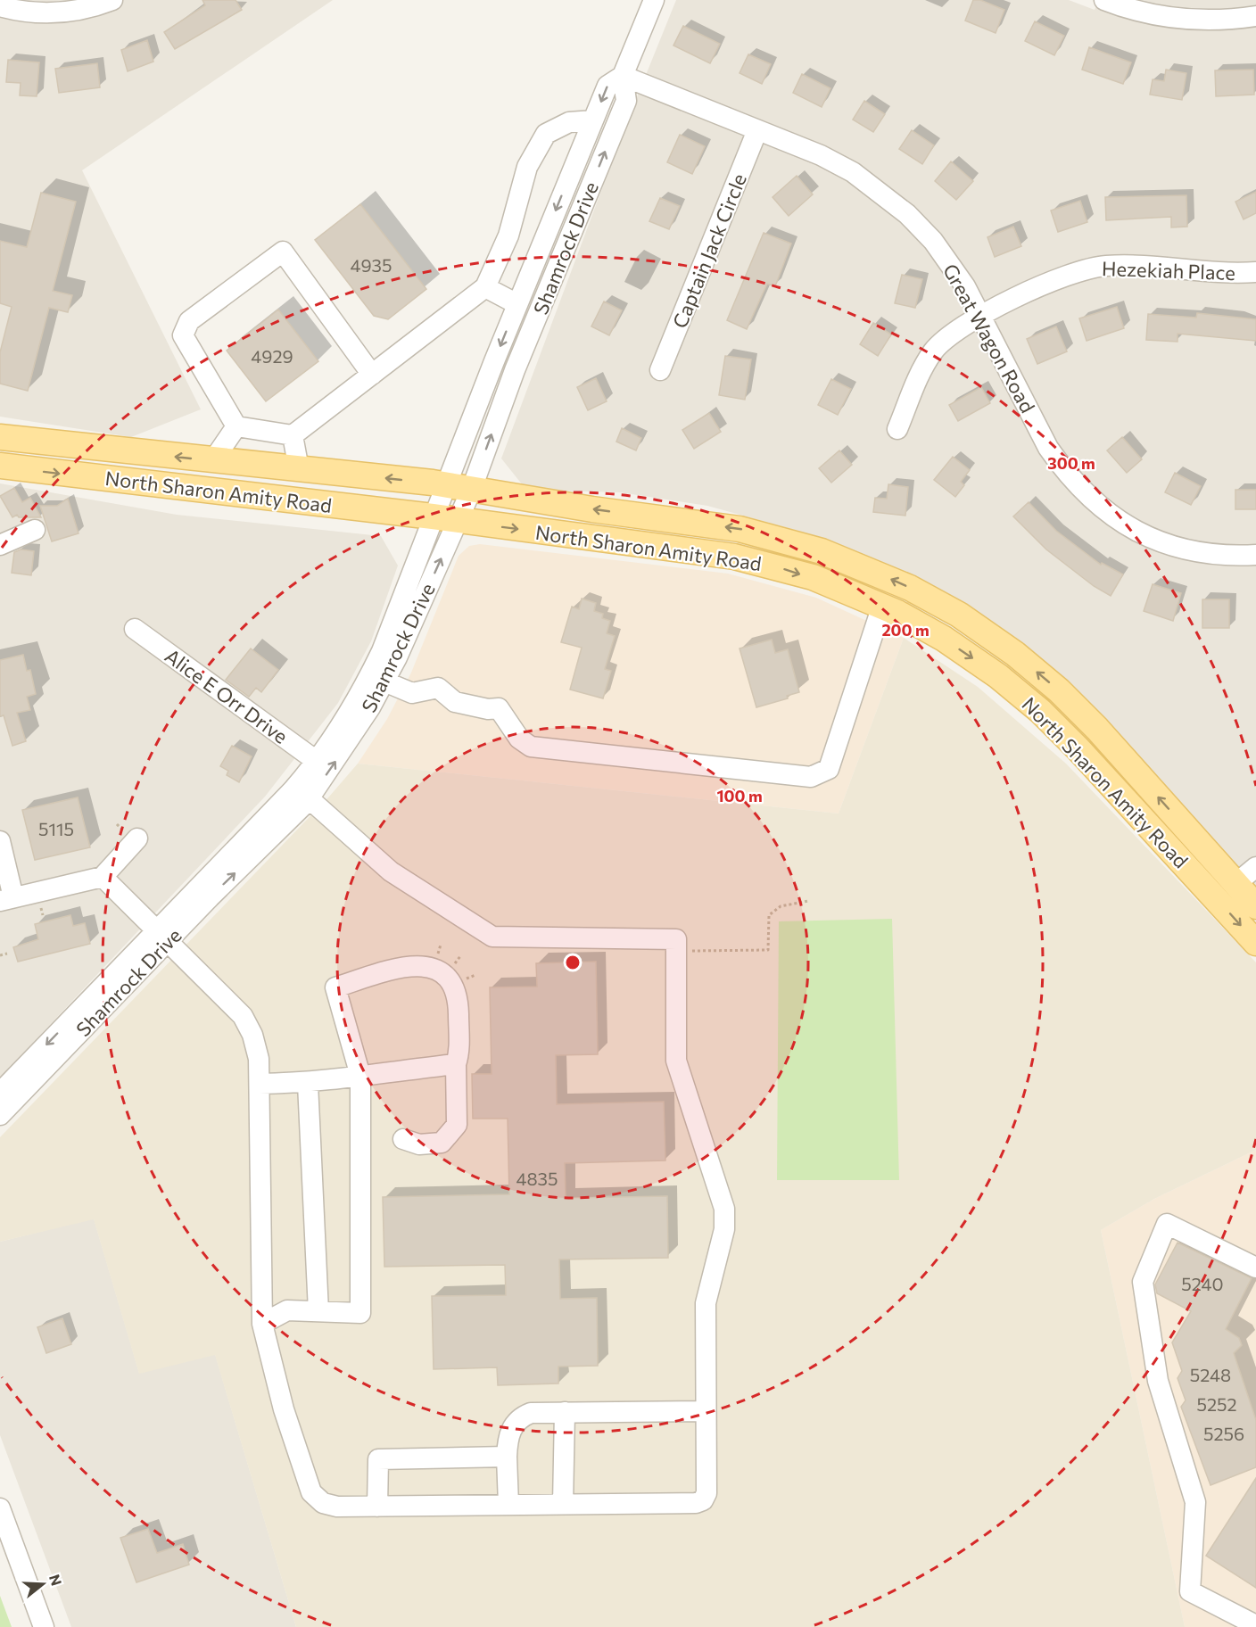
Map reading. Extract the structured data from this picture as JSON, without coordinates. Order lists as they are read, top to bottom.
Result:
{
  "streets": {
    "main road": ["North Sharon Amity Road"],
    "street": [
      "Shamrock Drive",
      "Captain Jack Circle",
      "Hezekiah Place",
      "Great Wagon Road",
      "Alice E Orr Drive"
    ]
  },
  "crossings": [
    ["Shamrock Drive", "Great Wagon Road"],
    ["Shamrock Drive", "North Sharon Amity Road"],
    ["Shamrock Drive", "Alice E Orr Drive"],
    ["Captain Jack Circle", "Great Wagon Road"],
    ["Hezekiah Place", "Great Wagon Road"]
  ],
  "house_numbers": [
    "4935",
    "4929",
    "5115",
    "4835",
    "5240",
    "5248",
    "5252",
    "5256"
  ],
  "north": "right",
  "rings": ["300 m", "200 m", "100 m"]
}
